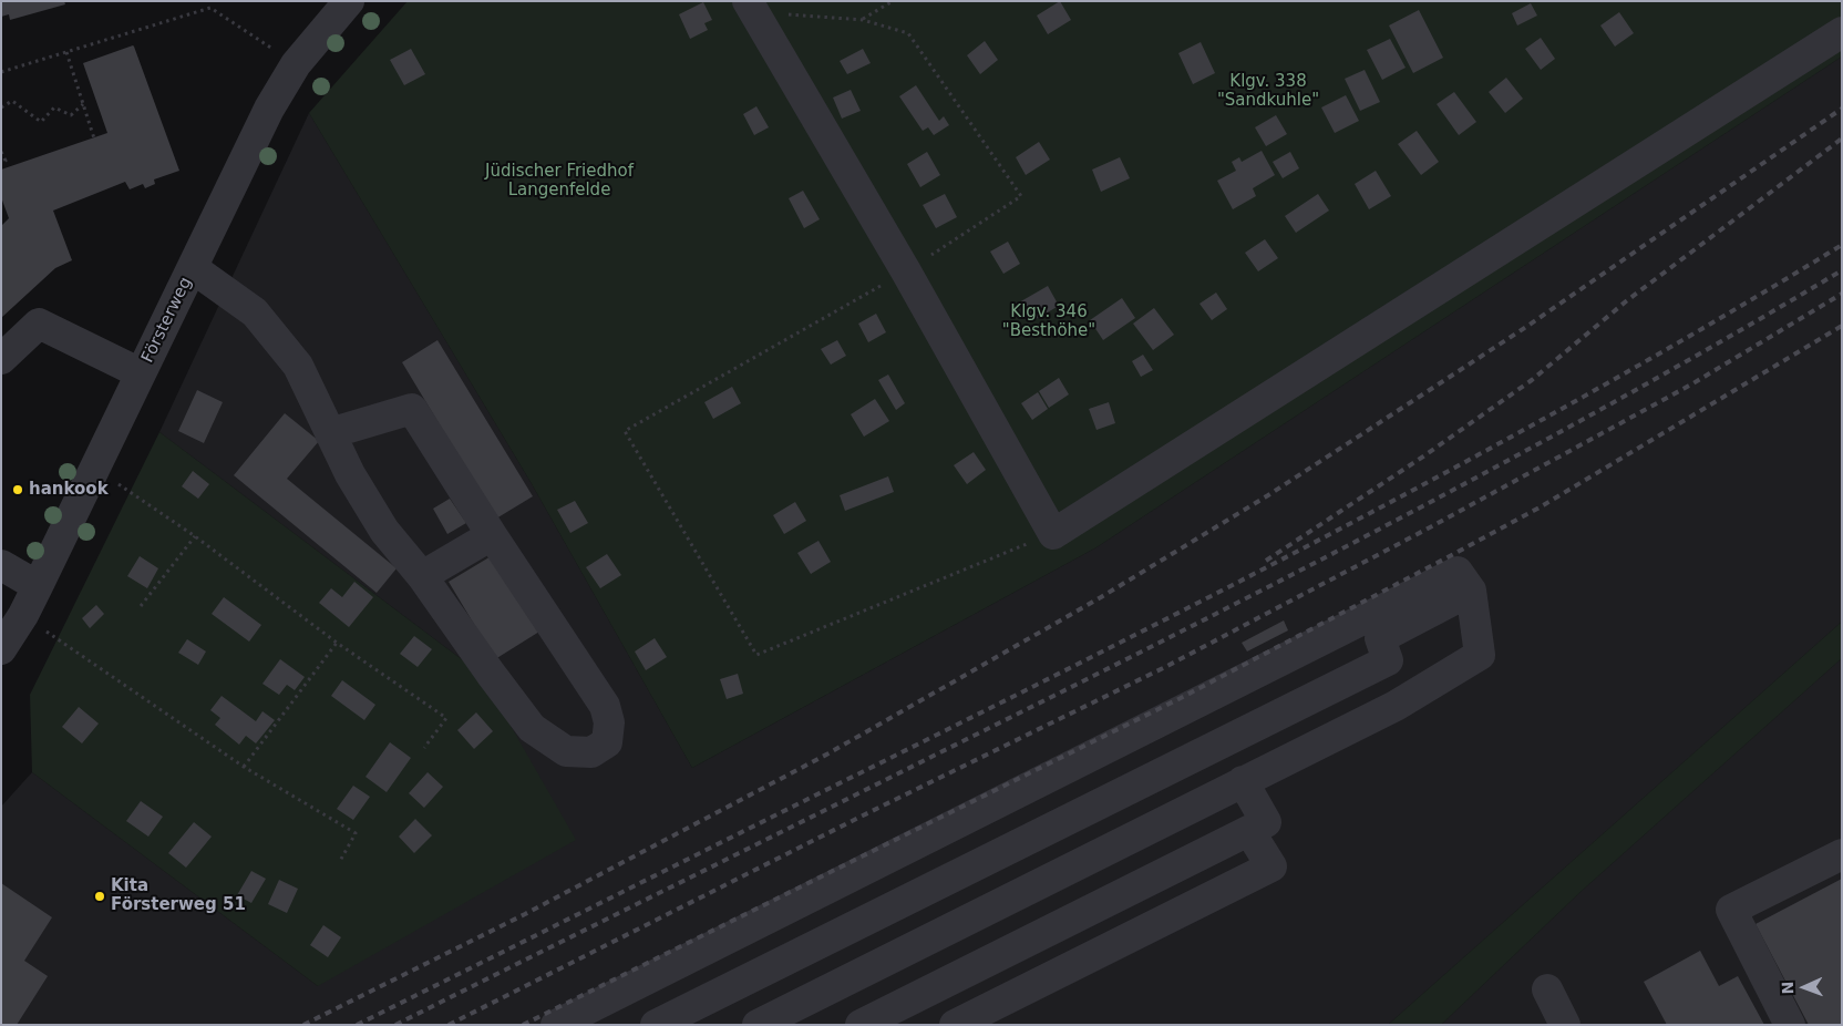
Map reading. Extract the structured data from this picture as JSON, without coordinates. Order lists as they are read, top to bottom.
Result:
{
  "streets": {
    "street": ["Försterweg"]
  },
  "parks": ["Klgv. 338 \"Sandkuhle\"", "Jüdischer Friedhof Langenfelde", "Klgv. 346 \"Besthöhe\""],
  "places": ["hankook", "Kita Försterweg 51"],
  "north": "left"
}
